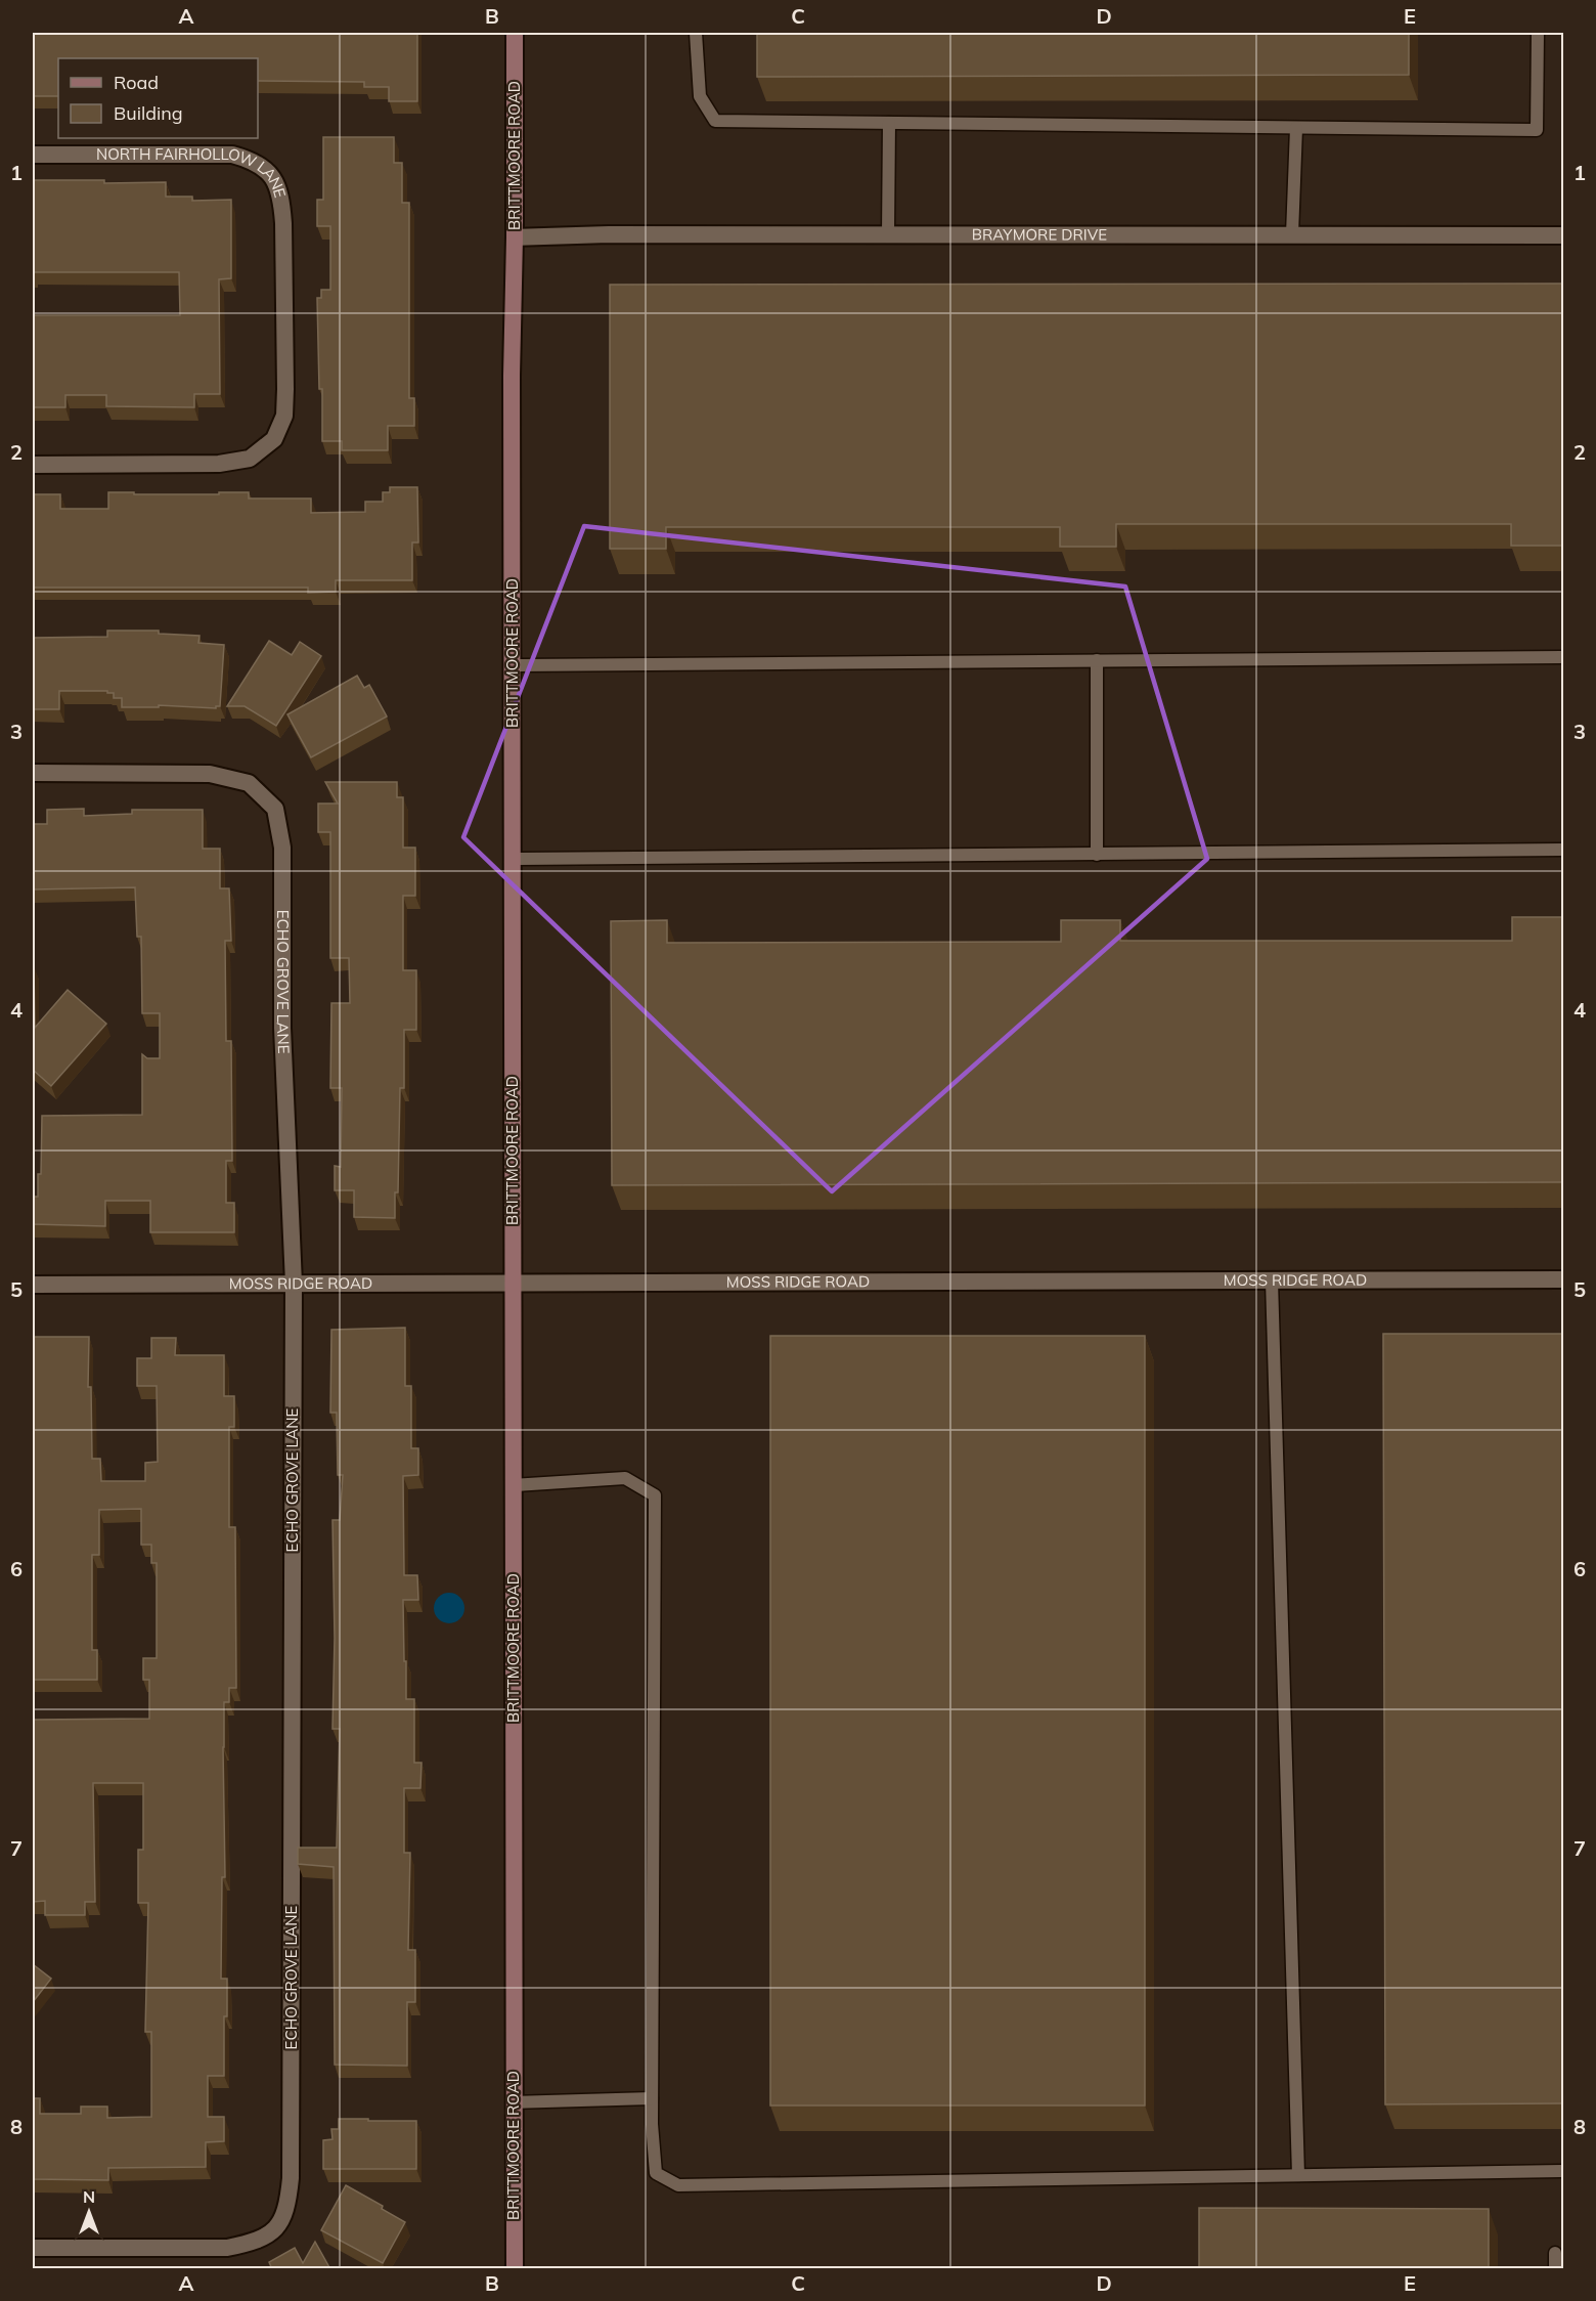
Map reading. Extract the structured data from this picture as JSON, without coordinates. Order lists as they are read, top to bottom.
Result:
{
  "streets": {
    "main road": ["BRITTMOORE ROAD"],
    "street": [
      "NORTH FAIRHOLLOW LANE",
      "BRAYMORE DRIVE",
      "ECHO GROVE LANE",
      "MOSS RIDGE ROAD"
    ]
  },
  "crossings": [
    ["BRITTMOORE ROAD", "BRAYMORE DRIVE"],
    ["BRITTMOORE ROAD", "MOSS RIDGE ROAD"],
    ["ECHO GROVE LANE", "MOSS RIDGE ROAD"]
  ],
  "legend": ["Road", "Building"],
  "north": "top",
  "grid": {
    "columns": [
      "A",
      "B",
      "C",
      "D",
      "E"
    ],
    "rows": [
      "1",
      "2",
      "3",
      "4",
      "5",
      "6",
      "7",
      "8"
    ]
  }
}
